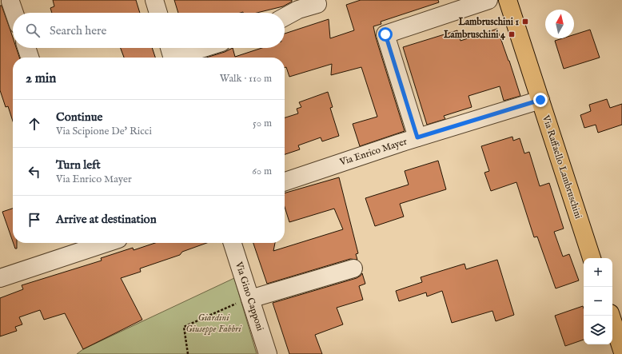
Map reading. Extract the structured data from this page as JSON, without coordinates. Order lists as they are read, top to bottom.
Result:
{
  "streets": {
    "main road": ["Via Raffaello Lambruschini"],
    "street": ["Via Enrico Mayer", "Via Gino Capponi"]
  },
  "crossings": [
    ["Via Enrico Mayer", "Via Raffaello Lambruschini"]
  ],
  "parks": ["Giardini Giuseppe Fabbri"],
  "places": {
    "transit": ["Lambruschini 1", "Lambruschini 4"]
  },
  "north": "top",
  "page": {
    "search": "Search here",
    "heading": ["2 min", "Walk · 110 m"],
    "list": [
      ["Continue", "Via Scipione De' Ricci", "50 m"],
      ["Turn left", "Via Enrico Mayer", "60 m"],
      "Arrive at destination"
    ],
    "map_buttons": ["+", "−"]
  }
}
